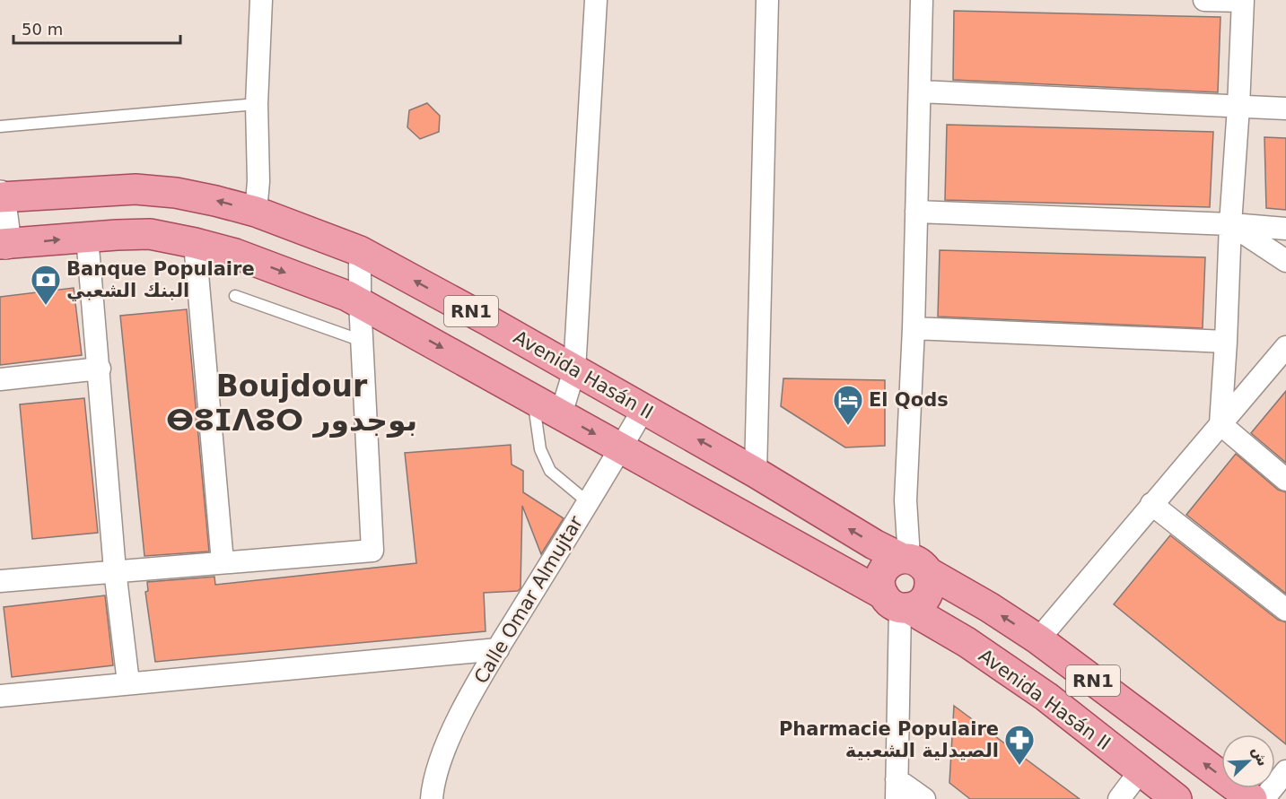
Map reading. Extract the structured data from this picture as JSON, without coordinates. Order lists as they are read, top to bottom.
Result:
{
  "streets": {
    "main road": ["RN1", "Avenida Hasán II"],
    "street": ["Calle Omar Almujtar"]
  },
  "crossings": [
    ["Avenida Hasán II", "Calle Omar Almujtar"]
  ],
  "districts": ["Boujdour ⴱⵓⵊⴷⵓⵔ بوجدور"],
  "places": {
    "bank": ["Banque Populaire البنك الشعبي"],
    "hotel": ["El Qods"],
    "pharmacy": ["Pharmacie Populaire الصيدلية الشعبية"]
  },
  "scale_bar": "50 m",
  "north": "top right"
}
